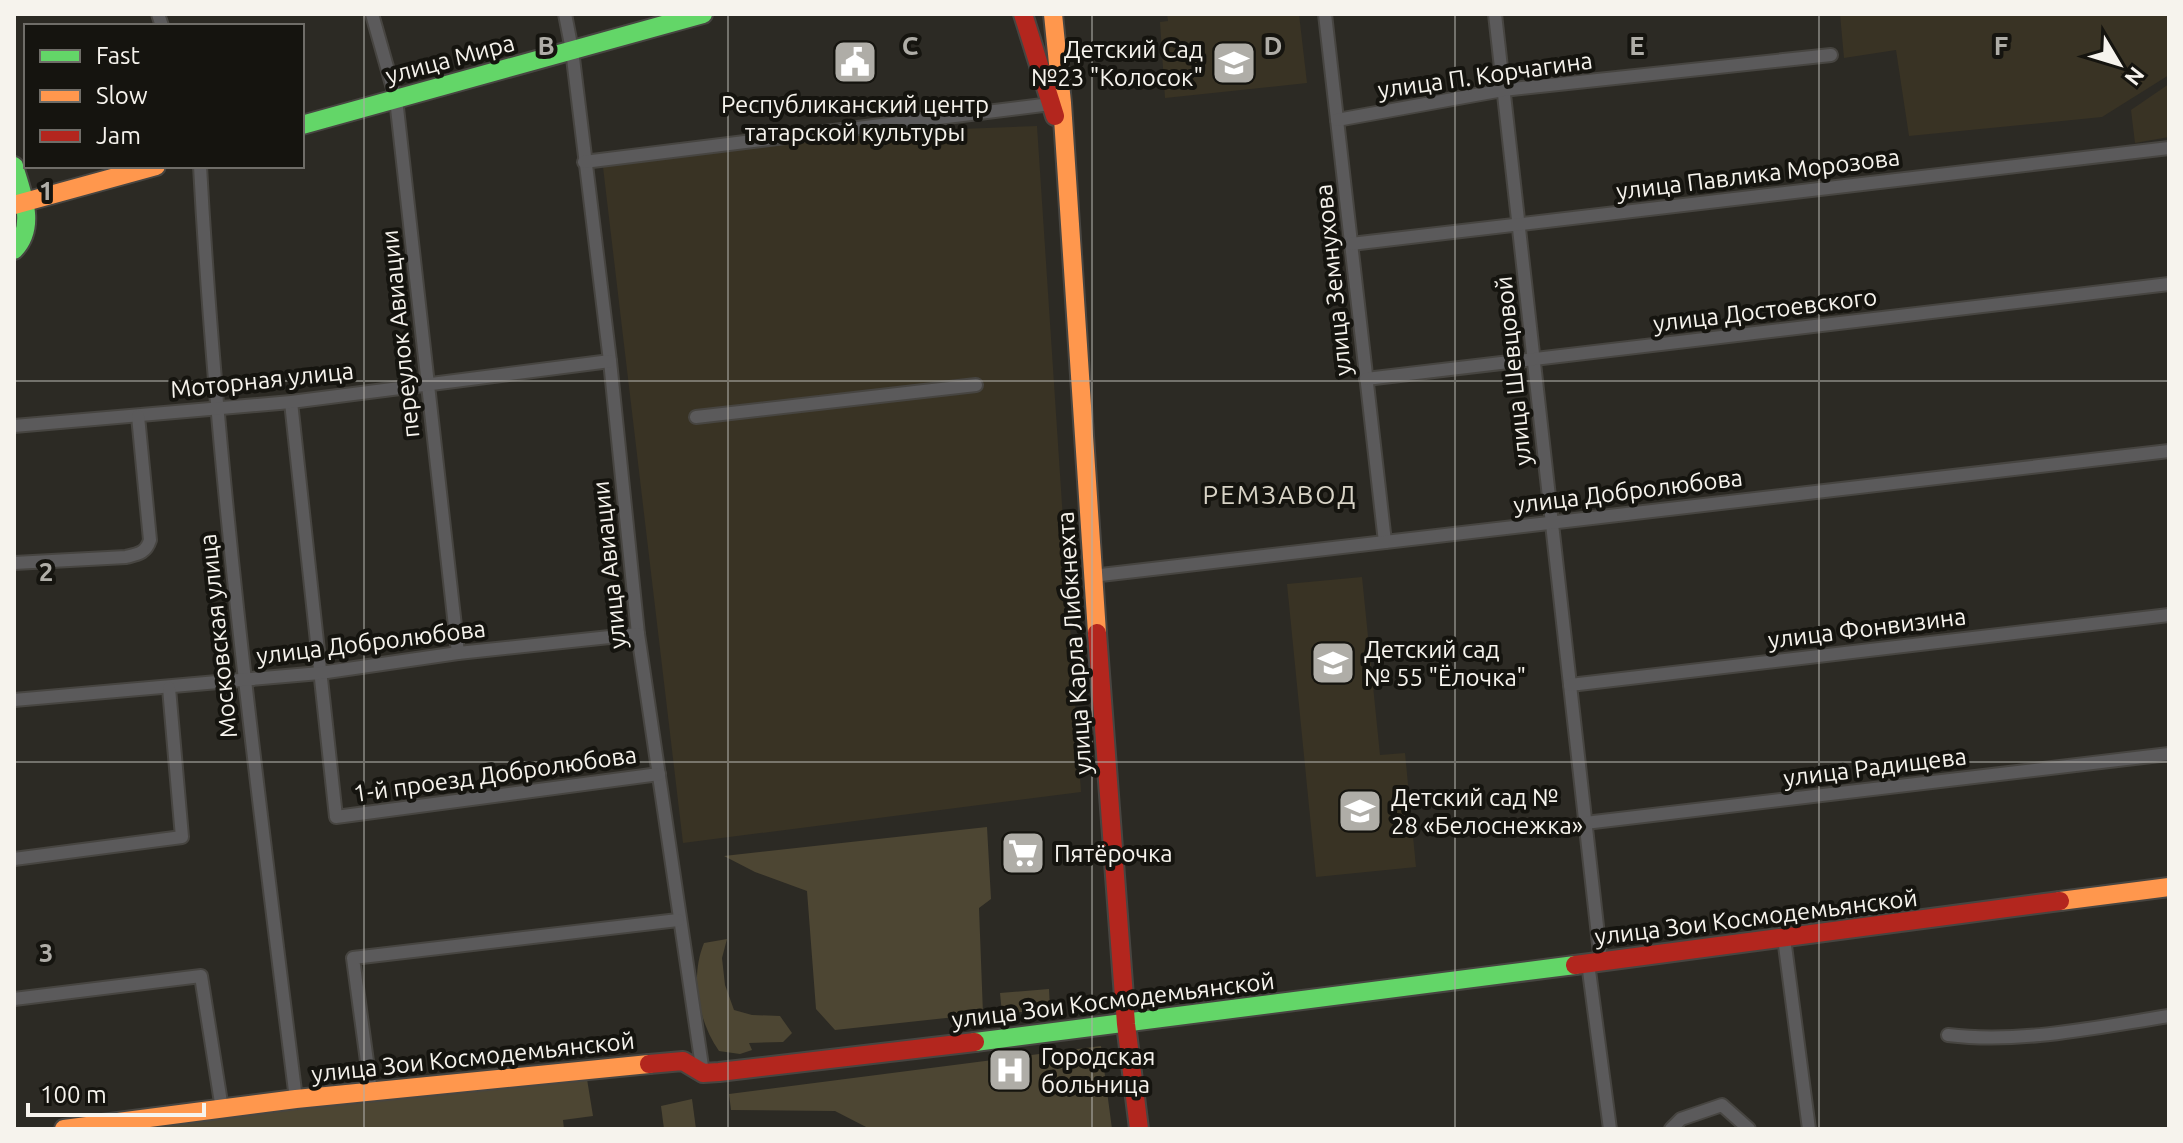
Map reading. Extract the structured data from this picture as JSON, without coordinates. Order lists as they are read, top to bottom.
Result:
{
  "streets": {
    "street": [
      "улица Мира",
      "улица П. Корчагина",
      "улица Павлика Морозова",
      "улица Земнухова",
      "улица Достоевского",
      "переулок Авиации",
      "улица Шевцовой",
      "Моторная улица",
      "улица Добролюбова",
      "улица Авиации",
      "улица Фонвизина",
      "Московская улица",
      "улица Карла Либкнехта",
      "улица Радищева",
      "1-й проезд Добролюбова",
      "улица Зои Космодемьянской"
    ]
  },
  "crossings": [
    ["улица Мира", "переулок Авиации"],
    ["улица Мира", "улица Авиации"],
    ["улица П. Корчагина", "улица Земнухова"],
    ["улица П. Корчагина", "улица Шевцовой"],
    ["улица Павлика Морозова", "улица Земнухова"],
    ["улица Павлика Морозова", "улица Шевцовой"],
    ["улица Земнухова", "улица Достоевского"],
    ["улица Земнухова", "улица Добролюбова"],
    ["улица Достоевского", "улица Шевцовой"],
    ["переулок Авиации", "Моторная улица"],
    ["переулок Авиации", "улица Добролюбова"],
    ["улица Шевцовой", "улица Добролюбова"],
    ["улица Шевцовой", "улица Фонвизина"],
    ["улица Шевцовой", "улица Радищева"],
    ["улица Шевцовой", "улица Зои Космодемьянской"],
    ["Моторная улица", "улица Авиации"],
    ["Моторная улица", "Московская улица"],
    ["улица Добролюбова", "улица Авиации"],
    ["улица Добролюбова", "Московская улица"],
    ["улица Добролюбова", "улица Карла Либкнехта"],
    ["улица Добролюбова", "1-й проезд Добролюбова"],
    ["улица Авиации", "1-й проезд Добролюбова"],
    ["улица Авиации", "улица Зои Космодемьянской"],
    ["Московская улица", "улица Зои Космодемьянской"],
    ["улица Карла Либкнехта", "улица Зои Космодемьянской"]
  ],
  "districts": ["РЕМЗАВОД"],
  "places": {
    "public building": ["Республиканский центр татарской культуры"],
    "school or university": ["Детский Сад №23 \"Колосок\"", "Детский сад № 55 \"Ёлочка\"", "Детский сад № 28 «Белоснежка»"],
    "supermarket": ["Пятёрочка"],
    "hospital": ["Городская больница"]
  },
  "legend": ["Fast", "Slow", "Jam"],
  "scale_bar": "100 m",
  "north": "bottom right",
  "grid": {
    "columns": [
      "B",
      "C",
      "D",
      "E",
      "F"
    ],
    "rows": ["1", "2", "3"]
  }
}
